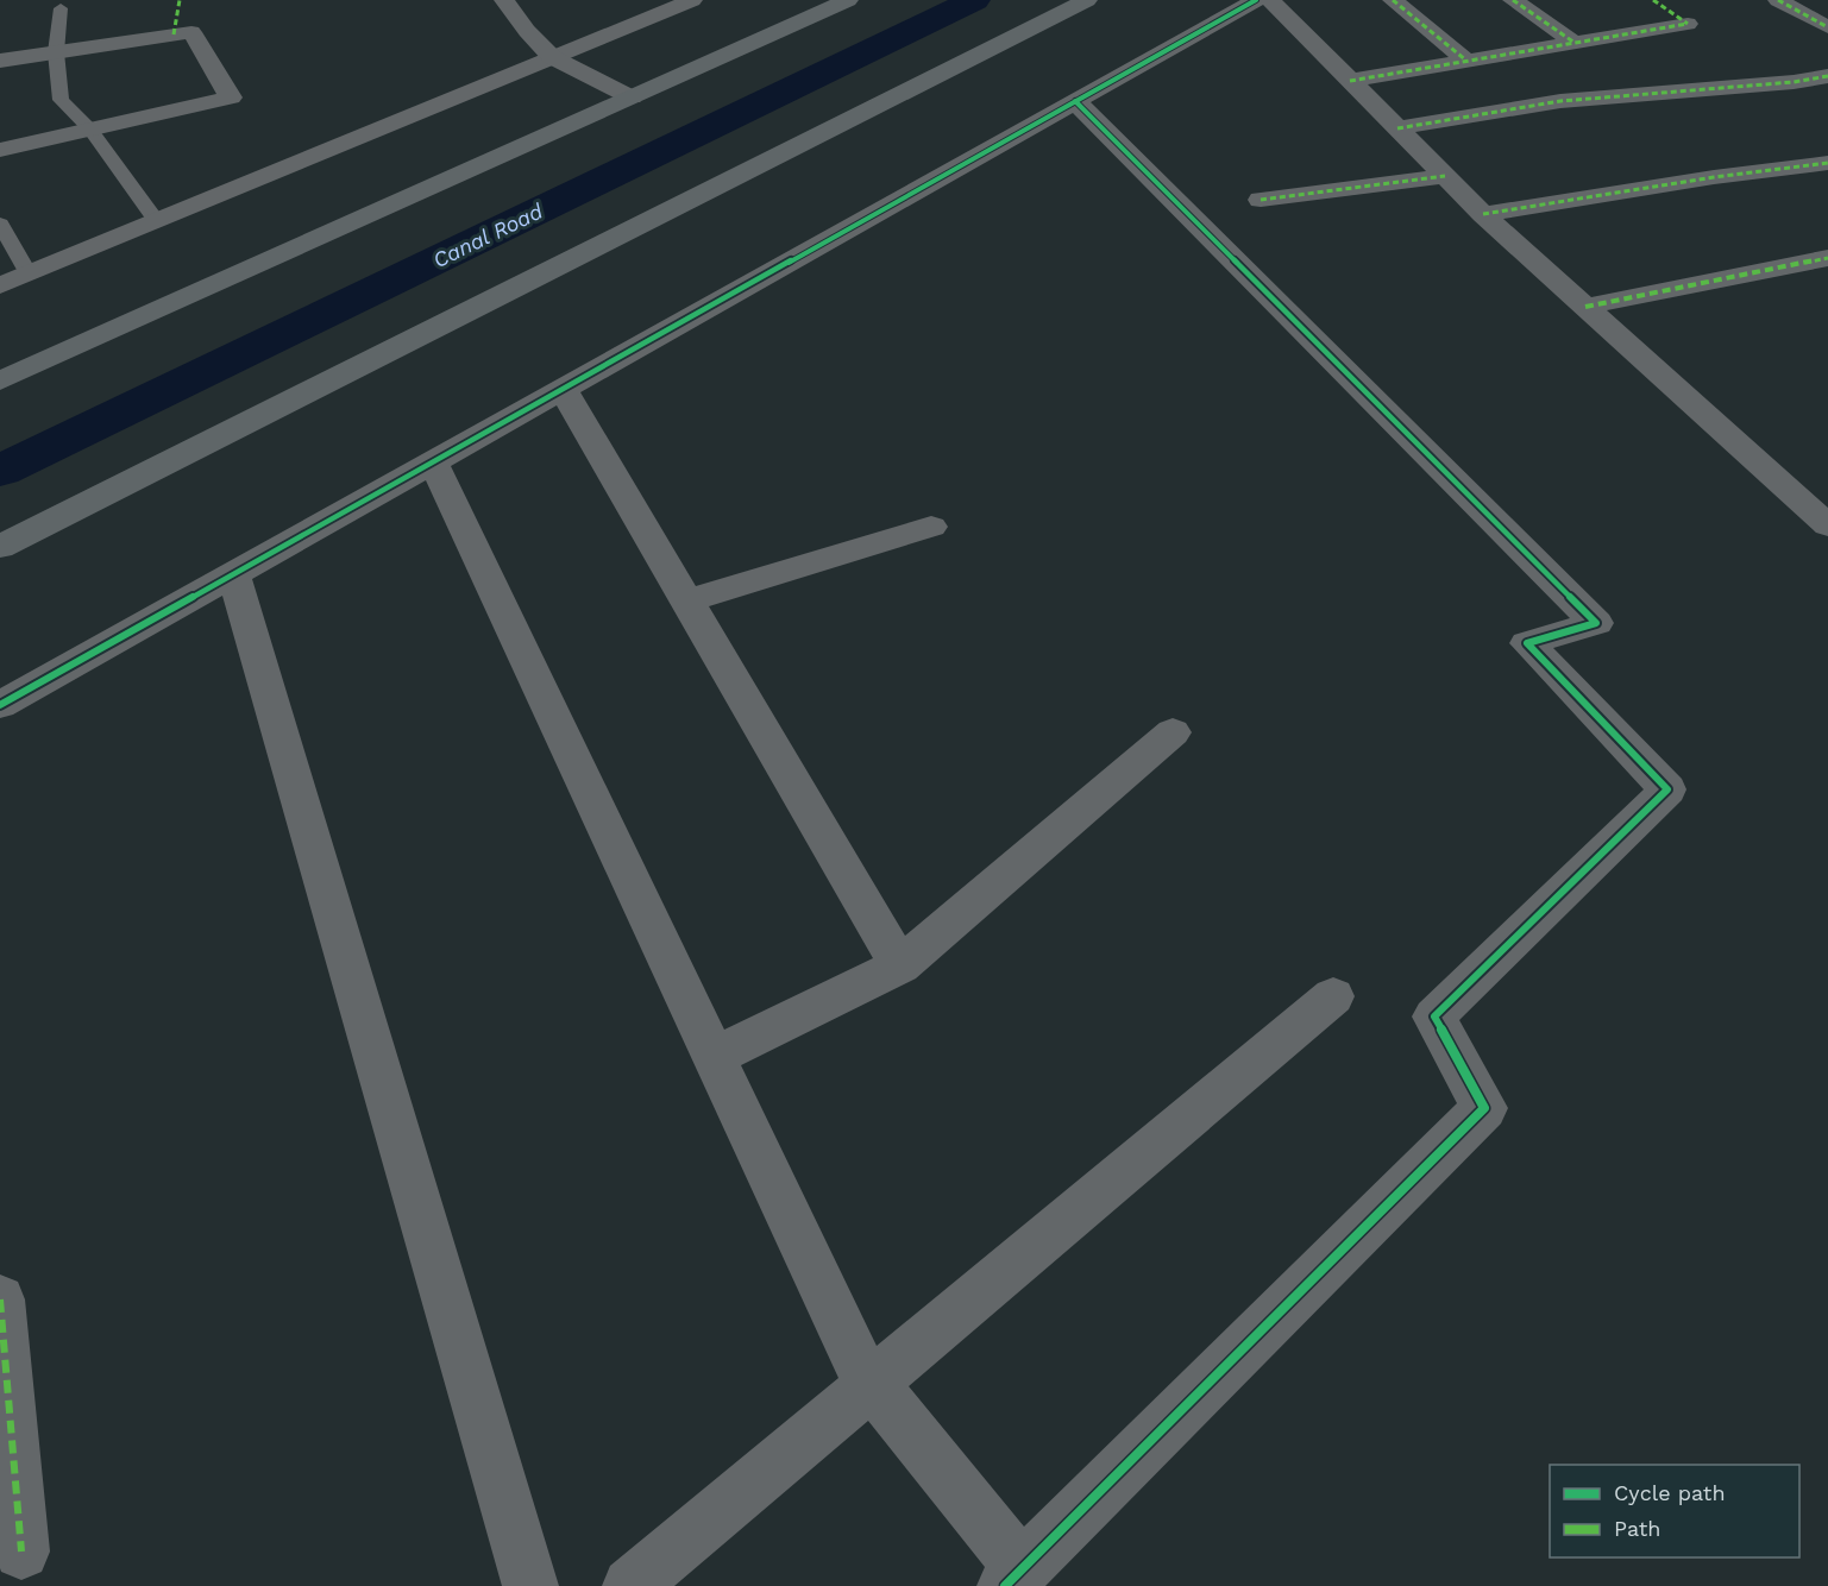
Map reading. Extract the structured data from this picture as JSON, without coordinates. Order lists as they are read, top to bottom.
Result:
{
  "water": ["Canal Road"],
  "legend": ["Cycle path", "Path"]
}
